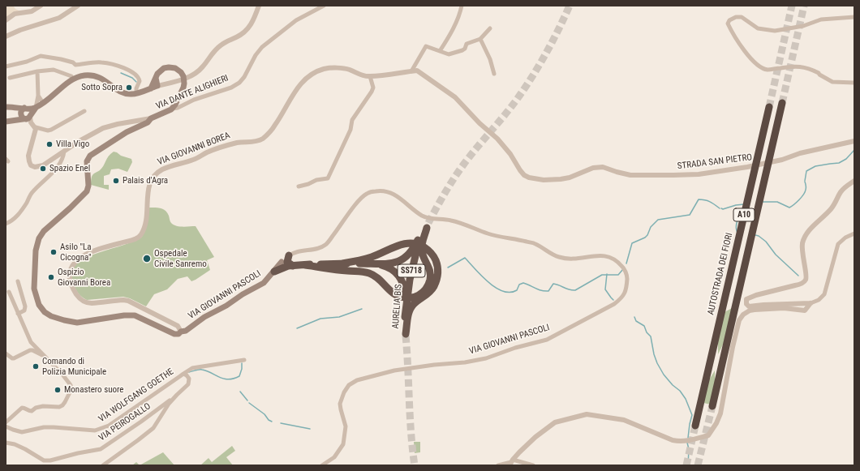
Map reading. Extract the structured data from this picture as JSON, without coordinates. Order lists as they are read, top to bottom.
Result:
{
  "streets": {
    "highway": [
      "A10",
      "SS718",
      "AUTOSTRADA DEI FIORI",
      "AURELIA BIS"
    ],
    "main road": ["VIA DANTE ALIGHIERI", "VIA GIOVANNI PASCOLI"],
    "street": [
      "VIA GIOVANNI BOREA",
      "STRADA SAN PIETRO",
      "VIA WOLFGANG GOETHE",
      "VIA PEIROGALLO"
    ]
  },
  "crossings": [
    ["VIA GIOVANNI BOREA", "STRADA SAN PIETRO"],
    ["VIA GIOVANNI BOREA", "VIA GIOVANNI PASCOLI"],
    ["VIA WOLFGANG GOETHE", "VIA PEIROGALLO"]
  ],
  "places": [
    "Sotto Sopra",
    "Villa Vigo",
    "Spazio Enel",
    "Palais d'Agra",
    "Asilo \"La Cicogna\"",
    "Ospedale Civile Sanremo",
    "Ospizio Giovanni Borea",
    "Comando di Polizia Municipale",
    "Monastero suore"
  ]
}
